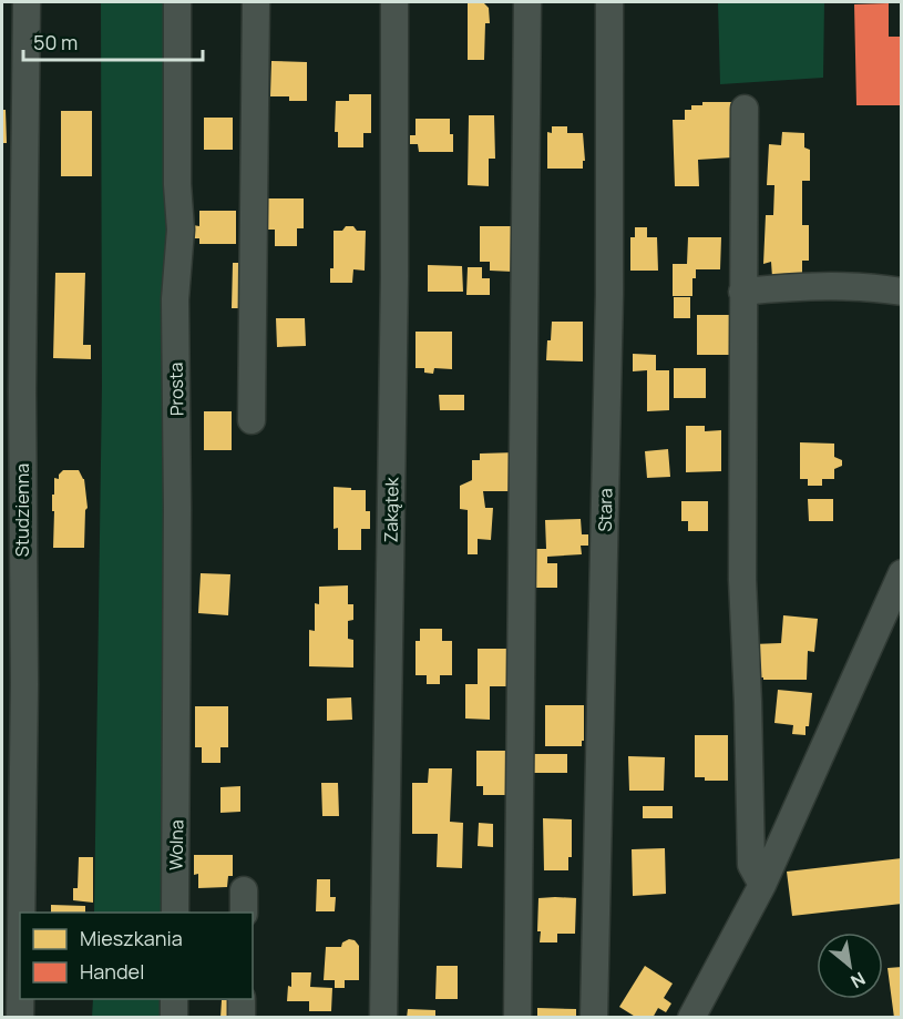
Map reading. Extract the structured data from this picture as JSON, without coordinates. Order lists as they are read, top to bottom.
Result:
{
  "streets": {
    "street": [
      "Prosta",
      "Studzienna",
      "Zakątek",
      "Stara",
      "Wolna"
    ]
  },
  "crossings": [
    ["Prosta", "Wolna"]
  ],
  "legend": ["Mieszkania", "Handel"],
  "scale_bar": "50 m",
  "north": "bottom right"
}
